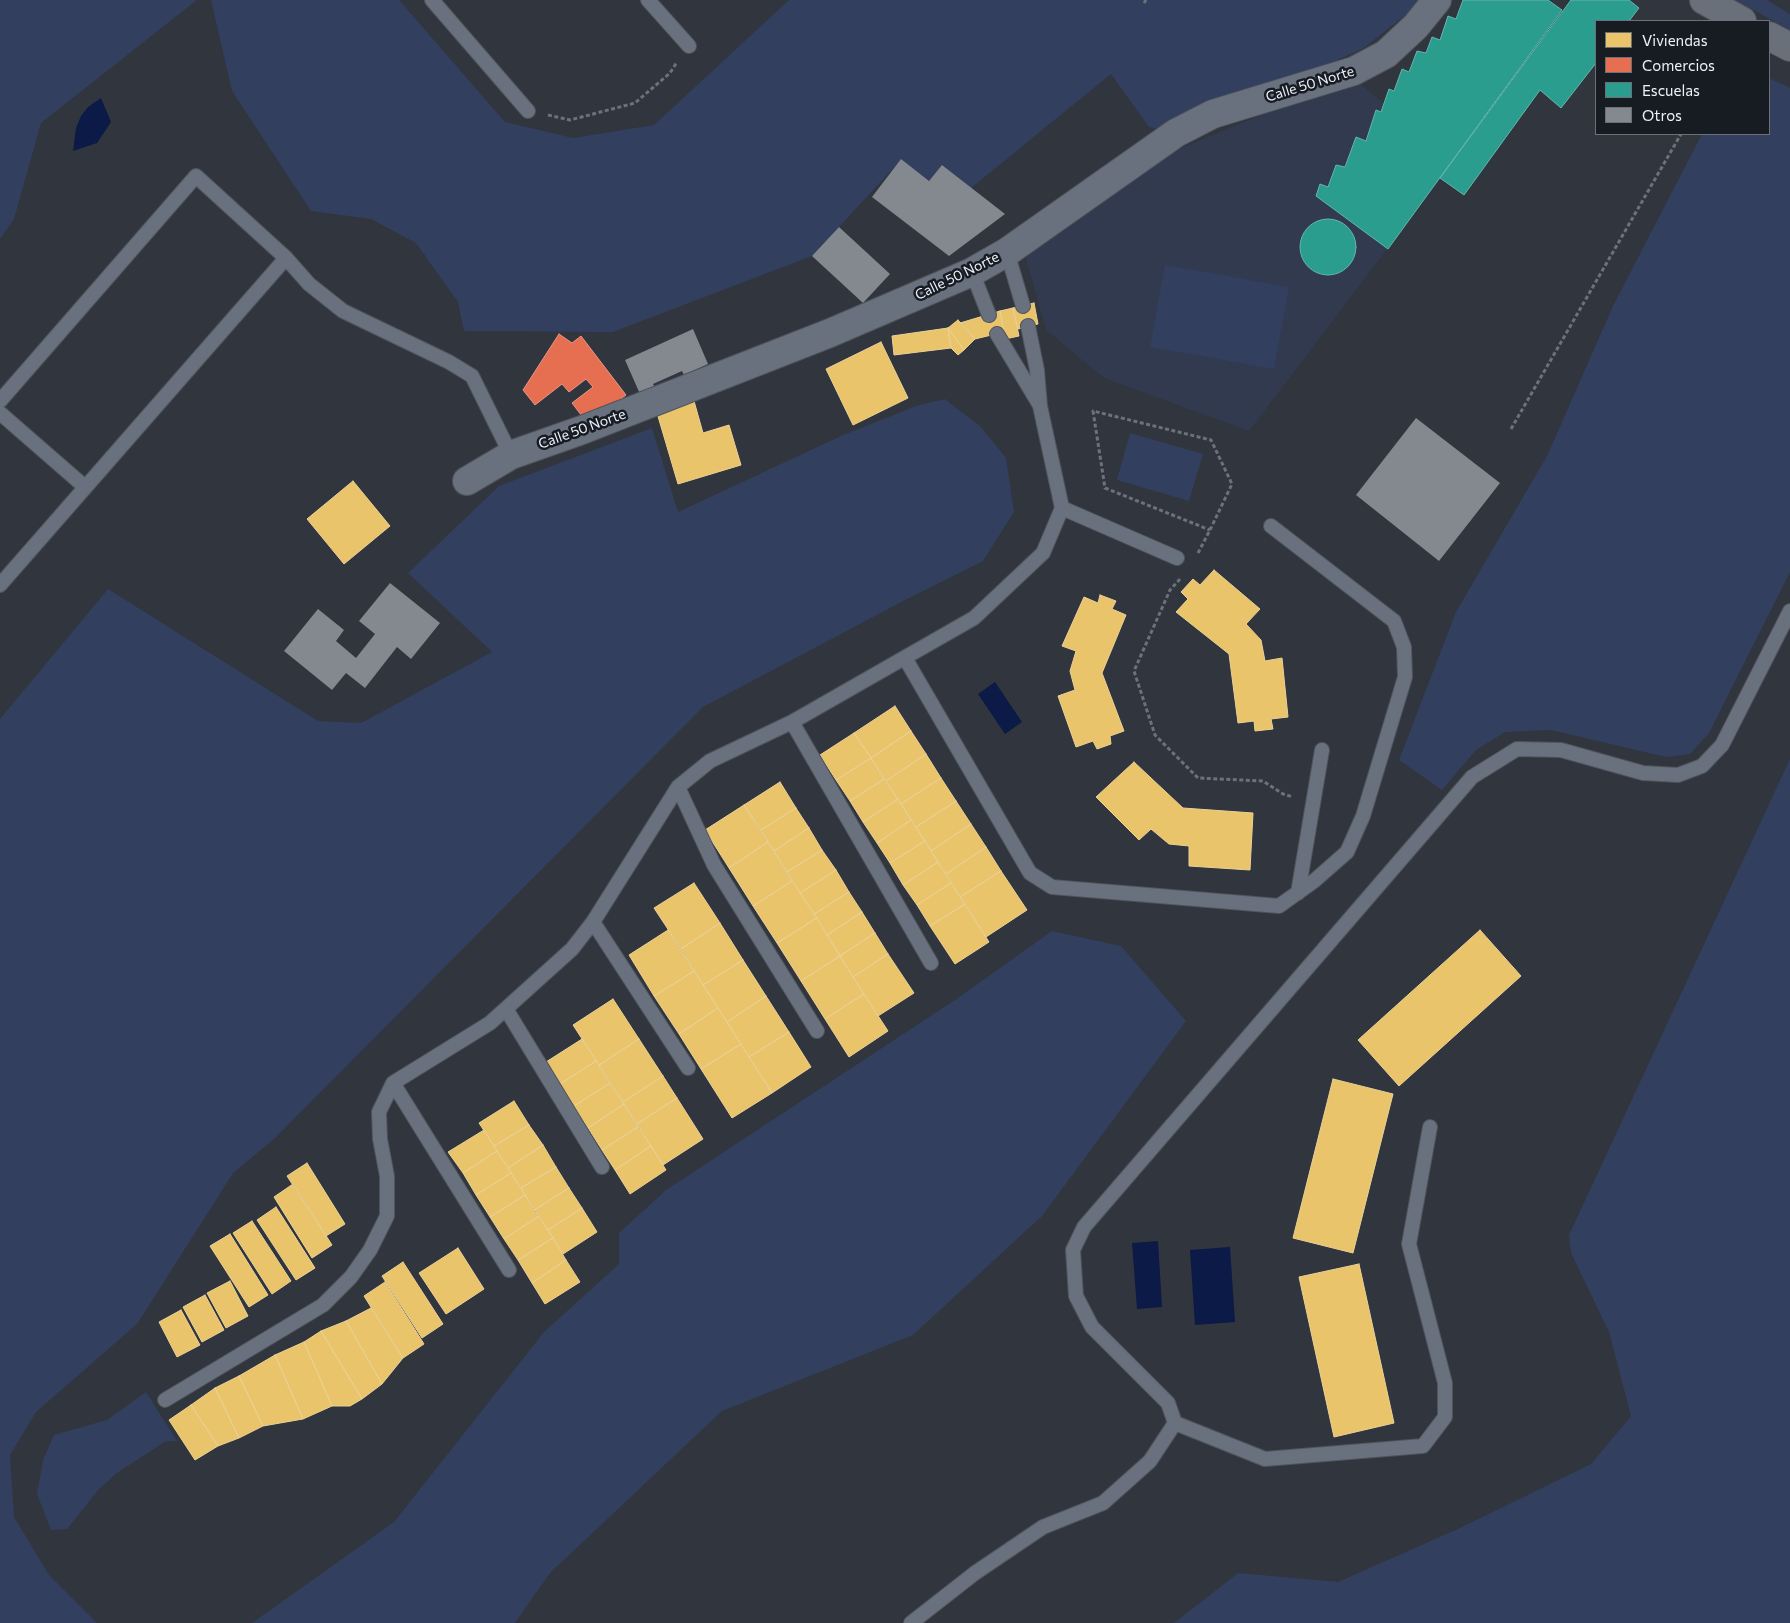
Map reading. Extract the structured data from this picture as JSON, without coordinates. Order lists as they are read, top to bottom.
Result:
{
  "streets": {
    "street": ["Calle 50 Norte"]
  },
  "legend": [
    "Viviendas",
    "Comercios",
    "Escuelas",
    "Otros"
  ]
}
